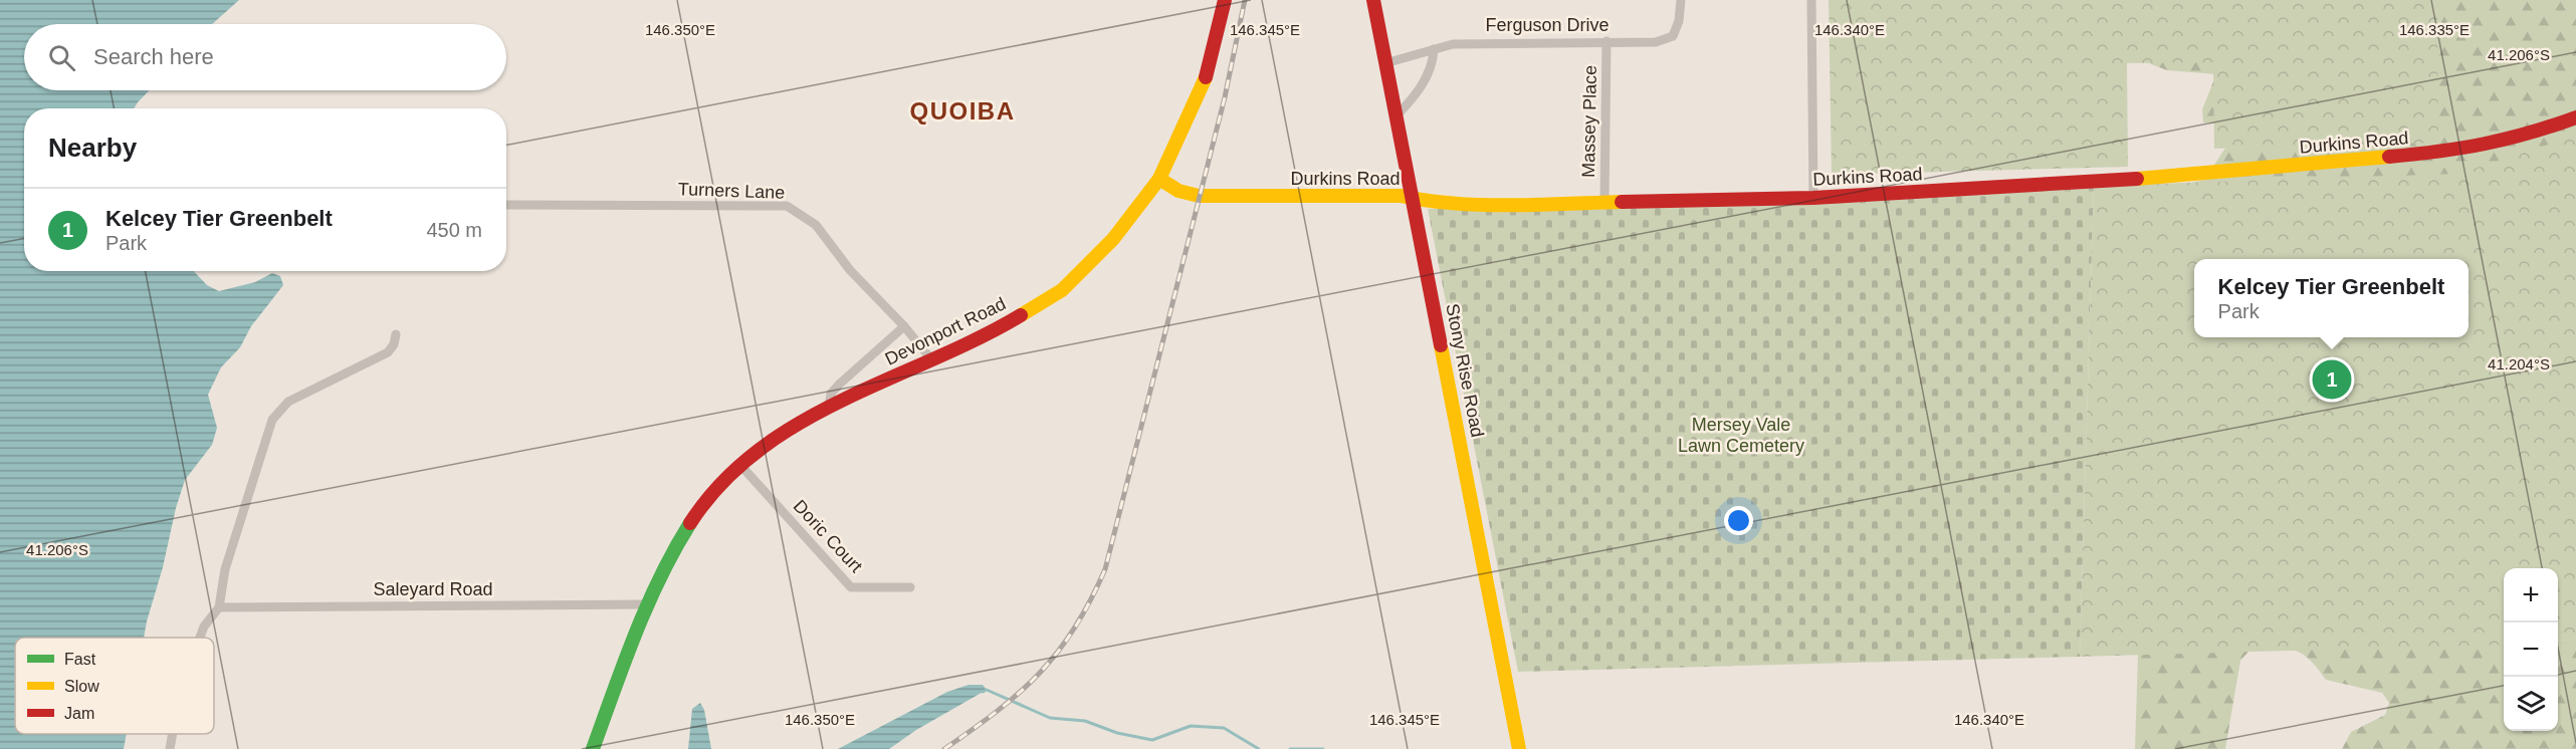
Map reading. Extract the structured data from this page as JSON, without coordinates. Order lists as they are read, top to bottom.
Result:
{
  "streets": {
    "main road": ["Durkins Road", "Devonport Road", "Stony Rise Road"],
    "street": [
      "Ferguson Drive",
      "Massey Place",
      "Turners Lane",
      "Doric Court",
      "Saleyard Road"
    ]
  },
  "crossings": [
    ["Ferguson Drive", "Massey Place"],
    ["Ferguson Drive", "Stony Rise Road"],
    ["Massey Place", "Durkins Road"],
    ["Durkins Road", "Devonport Road"],
    ["Durkins Road", "Stony Rise Road"],
    ["Turners Lane", "Devonport Road"],
    ["Devonport Road", "Doric Court"],
    ["Devonport Road", "Saleyard Road"]
  ],
  "districts": ["QUOIBA"],
  "parks": ["Mersey Vale Lawn Cemetery"],
  "legend": ["Fast", "Slow", "Jam"],
  "page": {
    "search": "Search here",
    "heading": "Nearby",
    "list": [
      {
        "mark": "1",
        "name": "Kelcey Tier Greenbelt",
        "note": "Park",
        "value": "450 m"
      }
    ],
    "popup": ["Kelcey Tier Greenbelt", "Park"],
    "pins": "1",
    "map_buttons": ["+", "−"]
  },
  "coordinates": [
    "146.350°E",
    "146.345°E",
    "146.340°E",
    "146.335°E",
    "41.206°S",
    "41.204°S"
  ]
}
